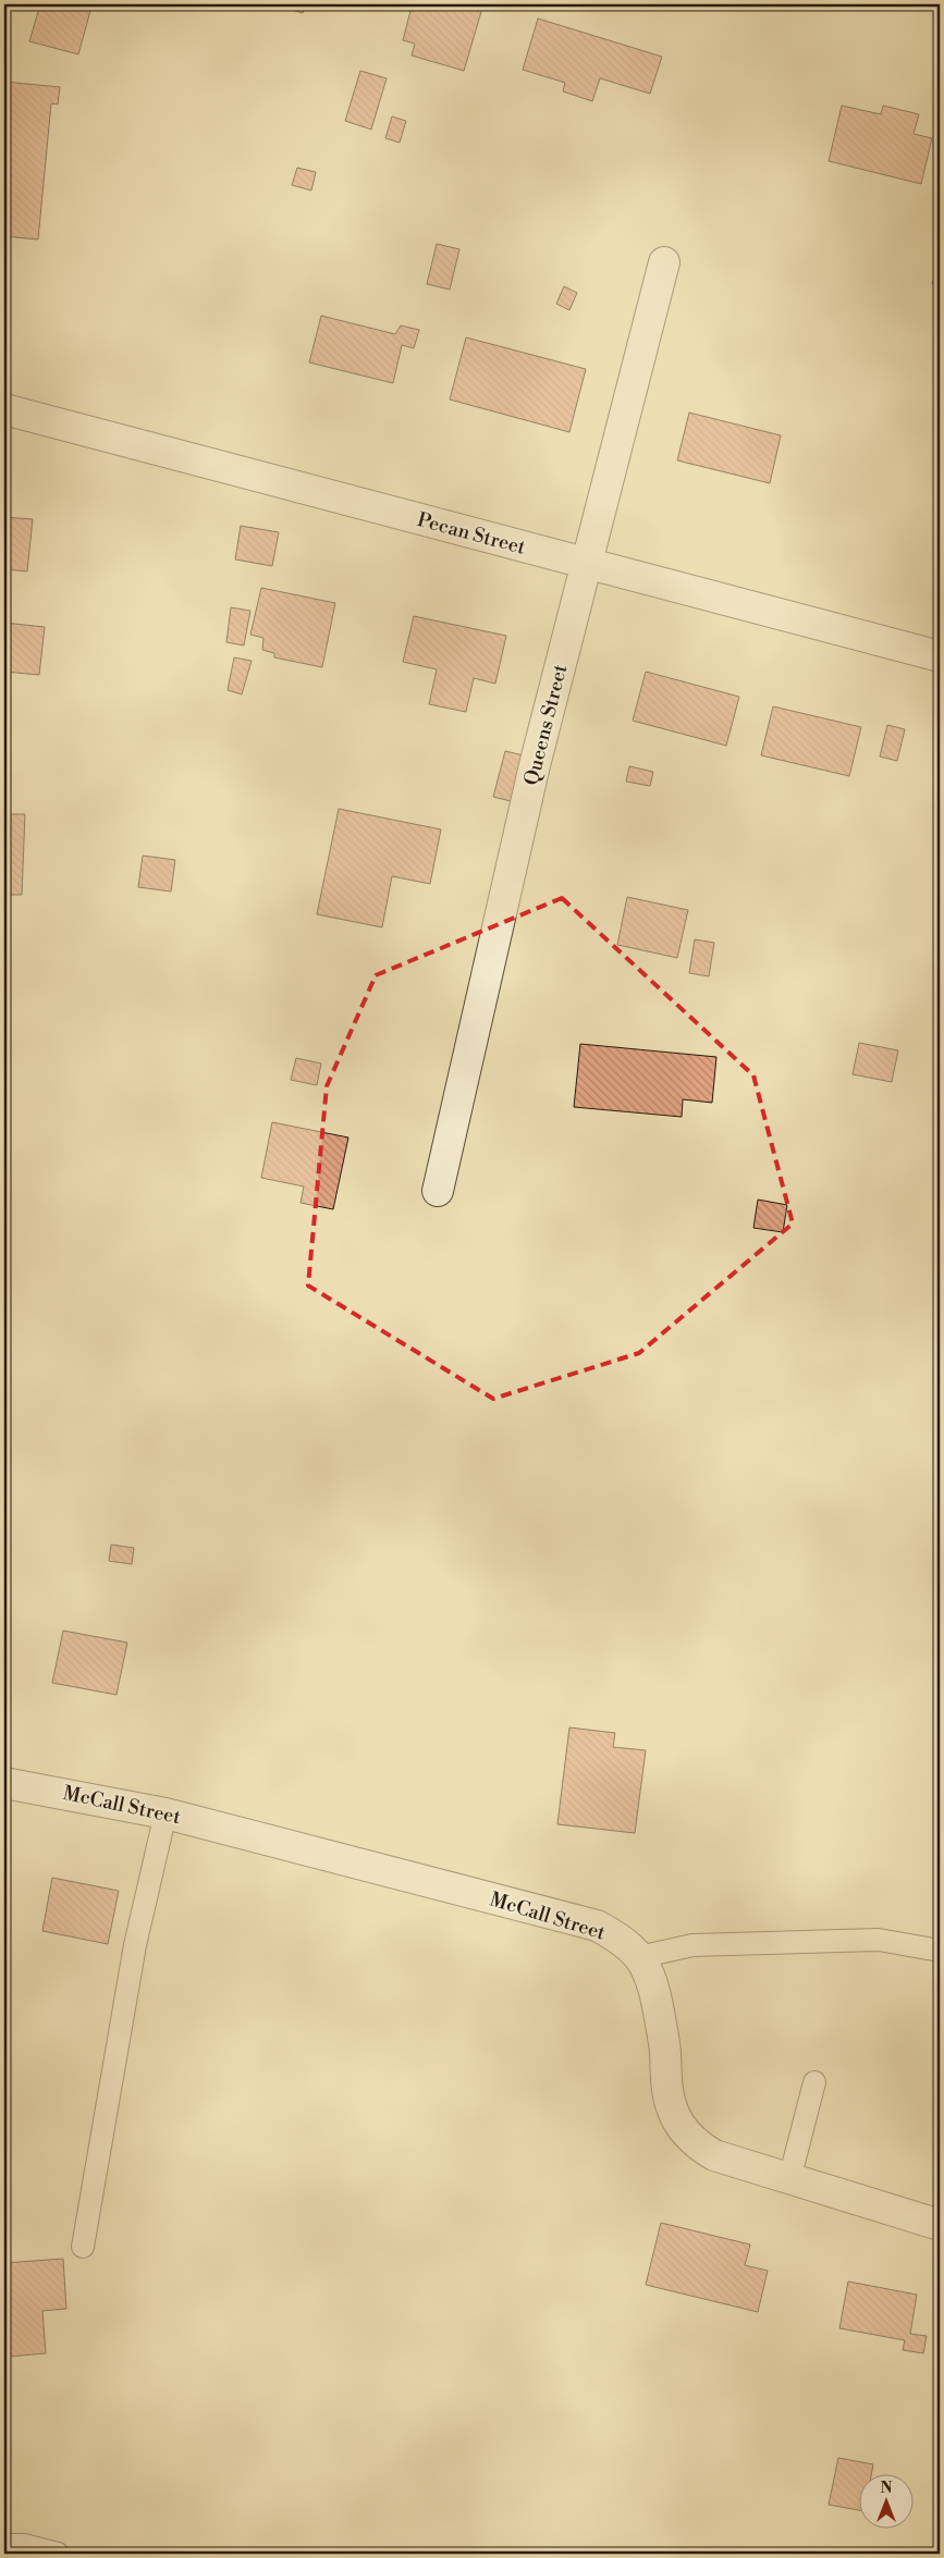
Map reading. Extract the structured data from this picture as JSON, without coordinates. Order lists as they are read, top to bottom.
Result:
{
  "streets": {
    "street": ["Pecan Street", "Queens Street", "McCall Street"]
  },
  "crossings": [
    ["Pecan Street", "Queens Street"]
  ],
  "north": "top"
}
